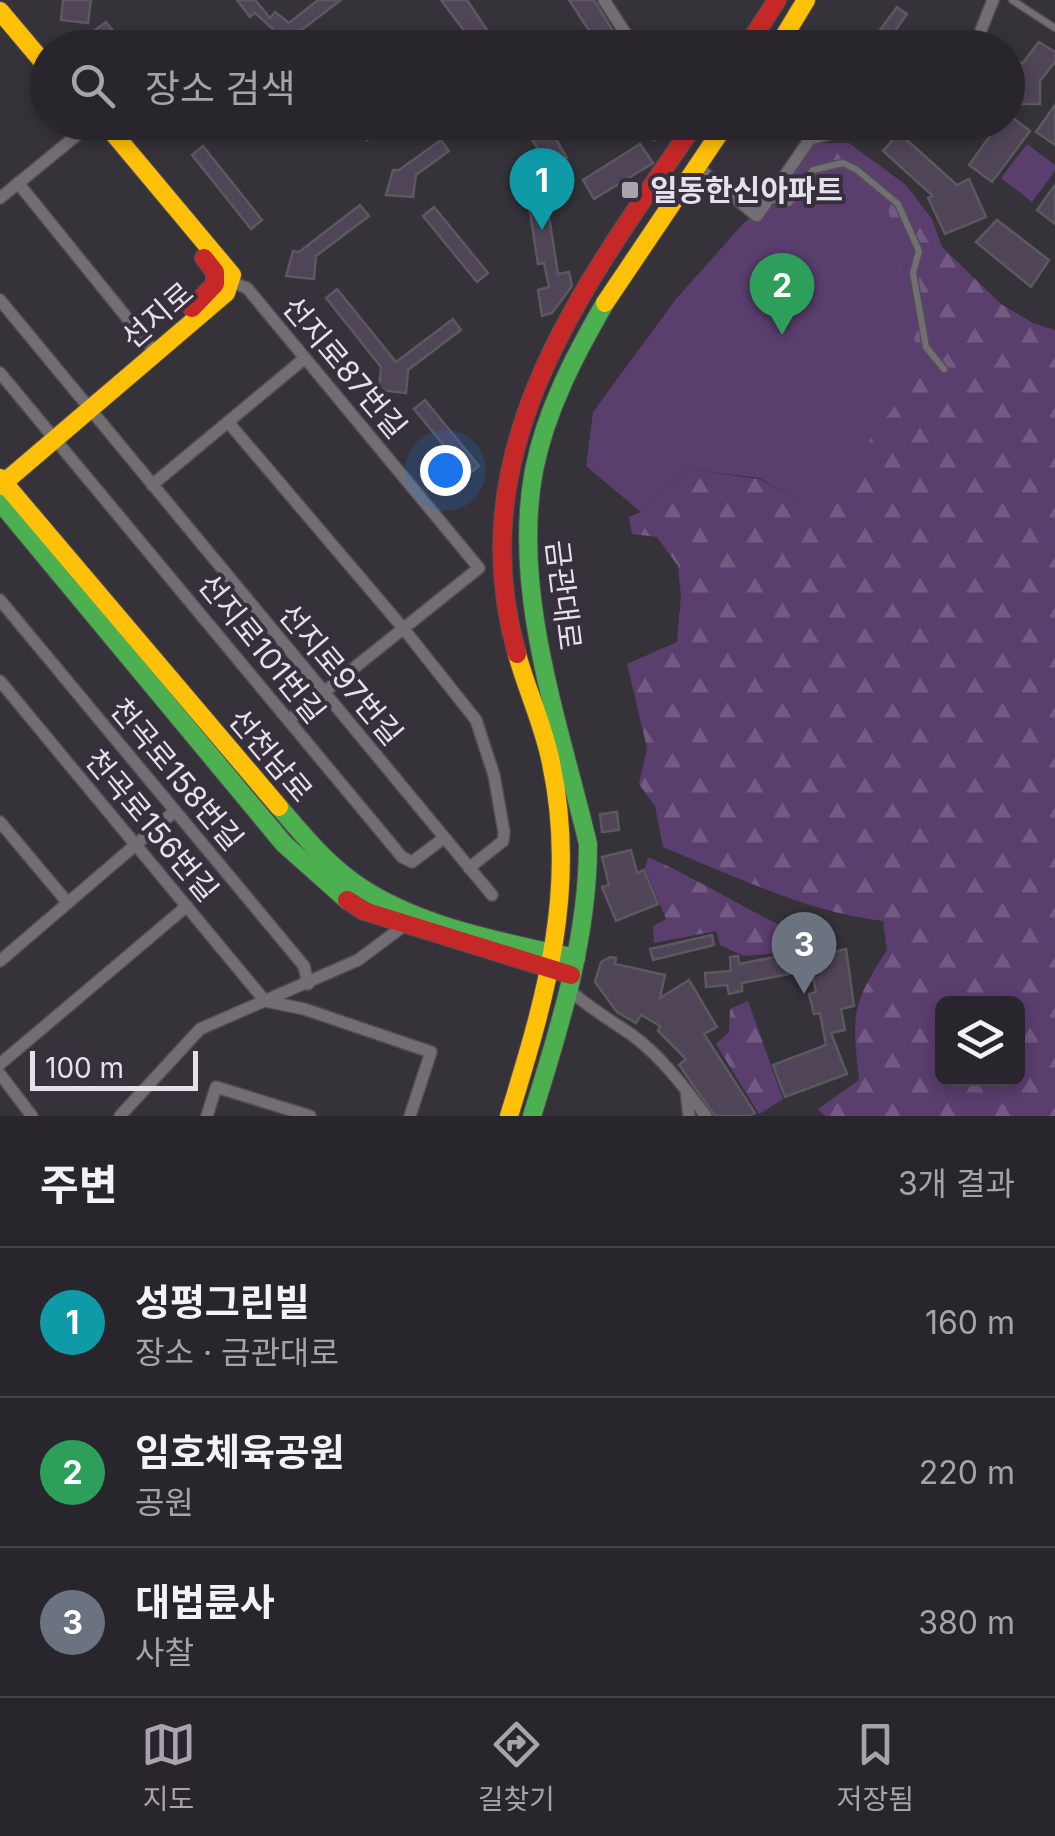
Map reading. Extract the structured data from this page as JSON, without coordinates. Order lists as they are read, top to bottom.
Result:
{
  "streets": {
    "main road": ["선지로", "금관대로", "선천남로"],
    "street": [
      "선지로87번길",
      "선지로101번길",
      "선지로97번길",
      "천곡로158번길",
      "천곡로156번길"
    ]
  },
  "crossings": [
    ["선지로", "선지로87번길"],
    ["선지로", "선지로101번길"],
    ["선지로", "선지로97번길"],
    ["선지로", "선천남로"],
    ["선지로87번길", "선지로101번길"],
    ["선지로87번길", "선지로97번길"],
    ["금관대로", "선천남로"],
    ["선지로101번길", "선지로97번길"]
  ],
  "places": {
    "transit": ["일동한신아파트"]
  },
  "scale_bar": "100 m",
  "page": {
    "search": "장소 검색",
    "pins": ["1", "2", "3"],
    "scale": "100 m",
    "heading": ["주변", "3개 결과"],
    "list": [
      {
        "mark": "1",
        "name": "성평그린빌",
        "note": "장소 · 금관대로",
        "value": "160 m"
      },
      {
        "mark": "2",
        "name": "임호체육공원",
        "note": "공원",
        "value": "220 m"
      },
      {
        "mark": "3",
        "name": "대법륜사",
        "note": "사찰",
        "value": "380 m"
      }
    ],
    "nav": ["지도", "길찾기", "저장됨"]
  }
}
